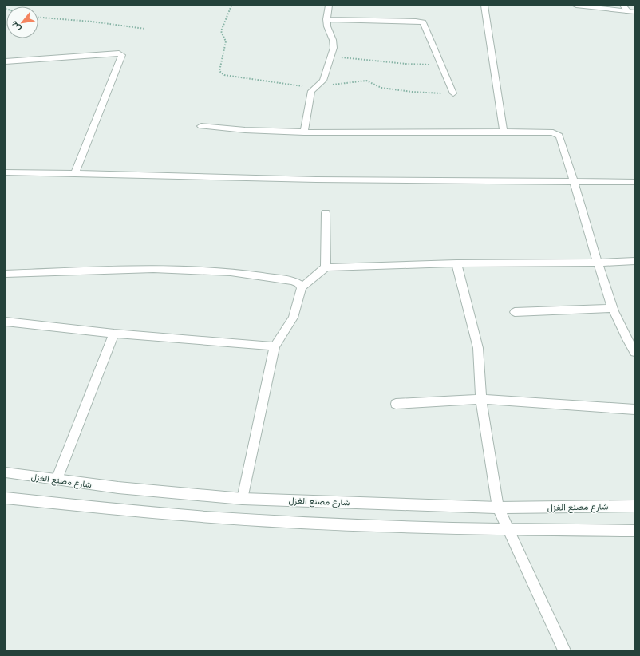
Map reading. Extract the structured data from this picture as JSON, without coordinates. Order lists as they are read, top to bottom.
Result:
{
  "streets": {
    "street": ["شارع مصنع الغزل"]
  },
  "north": "bottom left"
}
